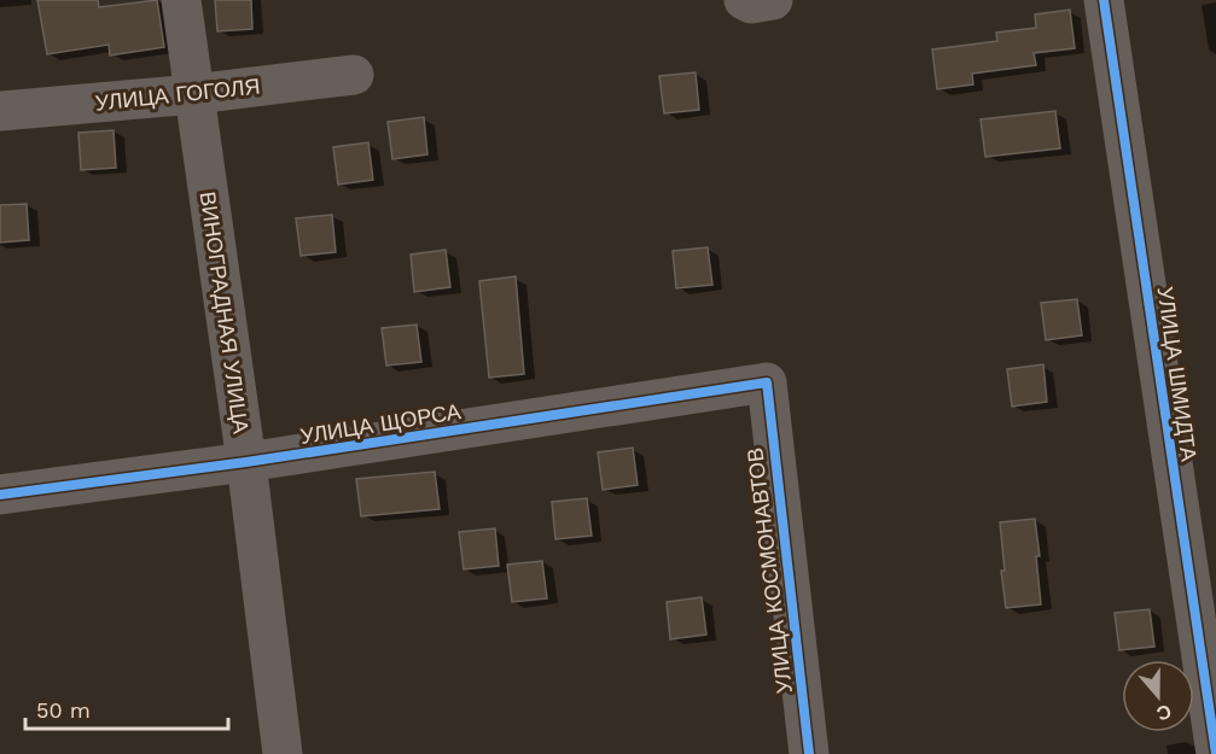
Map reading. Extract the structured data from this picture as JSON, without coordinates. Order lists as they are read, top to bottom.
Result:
{
  "streets": {
    "street": [
      "УЛИЦА ГОГОЛЯ",
      "ВИНОГРАДНАЯ УЛИЦА",
      "УЛИЦА ШМИДТА",
      "УЛИЦА ЩОРСА",
      "УЛИЦА КОСМОНАВТОВ"
    ]
  },
  "crossings": [
    ["УЛИЦА ГОГОЛЯ", "ВИНОГРАДНАЯ УЛИЦА"],
    ["ВИНОГРАДНАЯ УЛИЦА", "УЛИЦА ЩОРСА"],
    ["УЛИЦА ЩОРСА", "УЛИЦА КОСМОНАВТОВ"]
  ],
  "scale_bar": "50 m",
  "north": "bottom"
}
